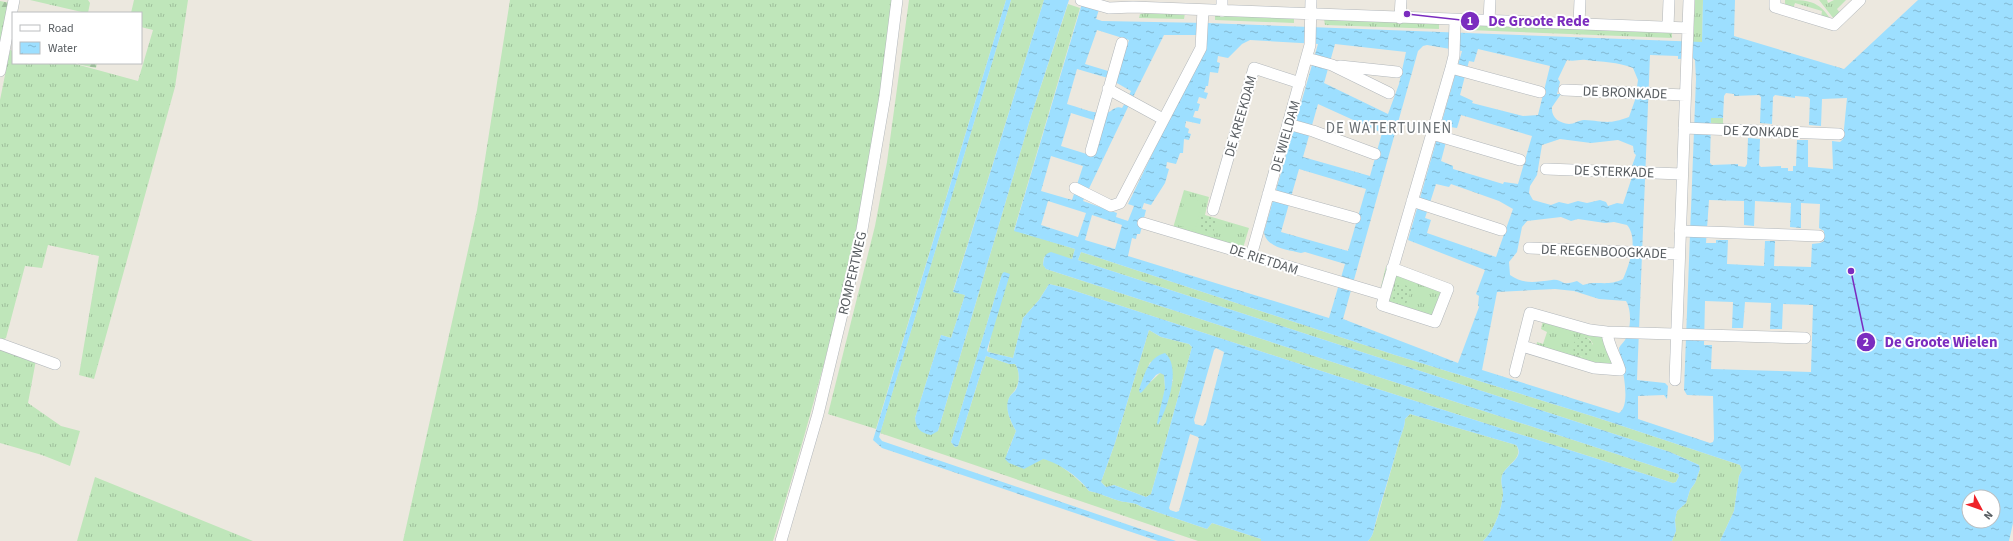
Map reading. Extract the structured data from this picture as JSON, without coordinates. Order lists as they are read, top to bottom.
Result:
{
  "streets": {
    "street": [
      "DE BRONKADE",
      "DE KREEKDAM",
      "DE ZONKADE",
      "DE WIELDAM",
      "DE STERKADE",
      "DE REGENBOOGKADE",
      "DE RIETDAM",
      "ROMPERTWEG"
    ]
  },
  "crossings": [
    ["DE KREEKDAM", "DE WIELDAM"],
    ["DE WIELDAM", "DE RIETDAM"]
  ],
  "districts": ["DE WATERTUINEN"],
  "places": ["De Groote Rede", "De Groote Wielen"],
  "legend": ["Road", "Water"],
  "north": "bottom right"
}
